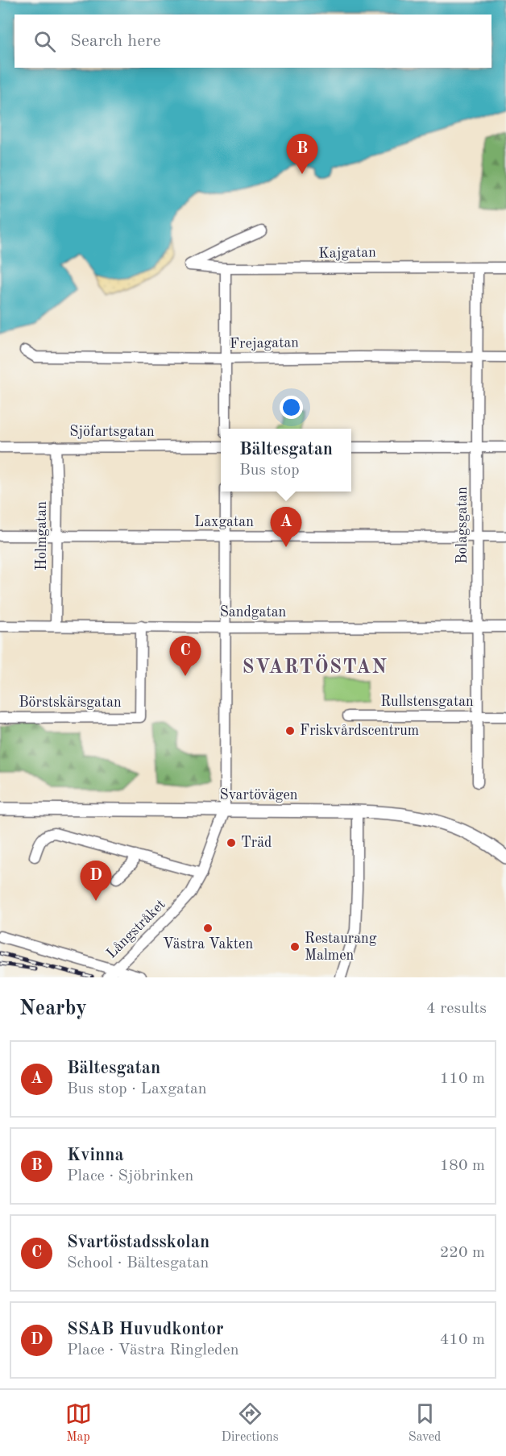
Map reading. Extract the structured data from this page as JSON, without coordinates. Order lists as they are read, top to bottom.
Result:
{
  "streets": {
    "main road": ["Svartövägen"],
    "street": [
      "Kajgatan",
      "Frejagatan",
      "Sjöfartsgatan",
      "Laxgatan",
      "Bolagsgatan",
      "Holmgatan",
      "Sandgatan",
      "Rullstensgatan",
      "Börstskärsgatan",
      "Långstråket"
    ]
  },
  "crossings": [
    ["Kajgatan", "Bolagsgatan"],
    ["Frejagatan", "Bolagsgatan"],
    ["Sjöfartsgatan", "Holmgatan"],
    ["Laxgatan", "Bolagsgatan"],
    ["Laxgatan", "Holmgatan"],
    ["Bolagsgatan", "Sandgatan"],
    ["Bolagsgatan", "Rullstensgatan"],
    ["Holmgatan", "Sandgatan"],
    ["Sandgatan", "Börstskärsgatan"],
    ["Svartövägen", "Långstråket"]
  ],
  "districts": ["SVARTÖSTAN"],
  "places": [
    "Friskvårdscentrum",
    "Träd",
    "Västra Vakten",
    "Restaurang Malmen"
  ],
  "page": {
    "search": "Search here",
    "pins": [
      "B",
      "A",
      "C",
      "D"
    ],
    "popup": ["Bältesgatan", "Bus stop"],
    "heading": ["Nearby", "4 results"],
    "list": [
      {
        "mark": "A",
        "name": "Bältesgatan",
        "note": "Bus stop · Laxgatan",
        "value": "110 m"
      },
      {
        "mark": "B",
        "name": "Kvinna",
        "note": "Place · Sjöbrinken",
        "value": "180 m"
      },
      {
        "mark": "C",
        "name": "Svartöstadsskolan",
        "note": "School · Bältesgatan",
        "value": "220 m"
      },
      {
        "mark": "D",
        "name": "SSAB Huvudkontor",
        "note": "Place · Västra Ringleden",
        "value": "410 m"
      }
    ],
    "nav": ["Map", "Directions", "Saved"]
  }
}
